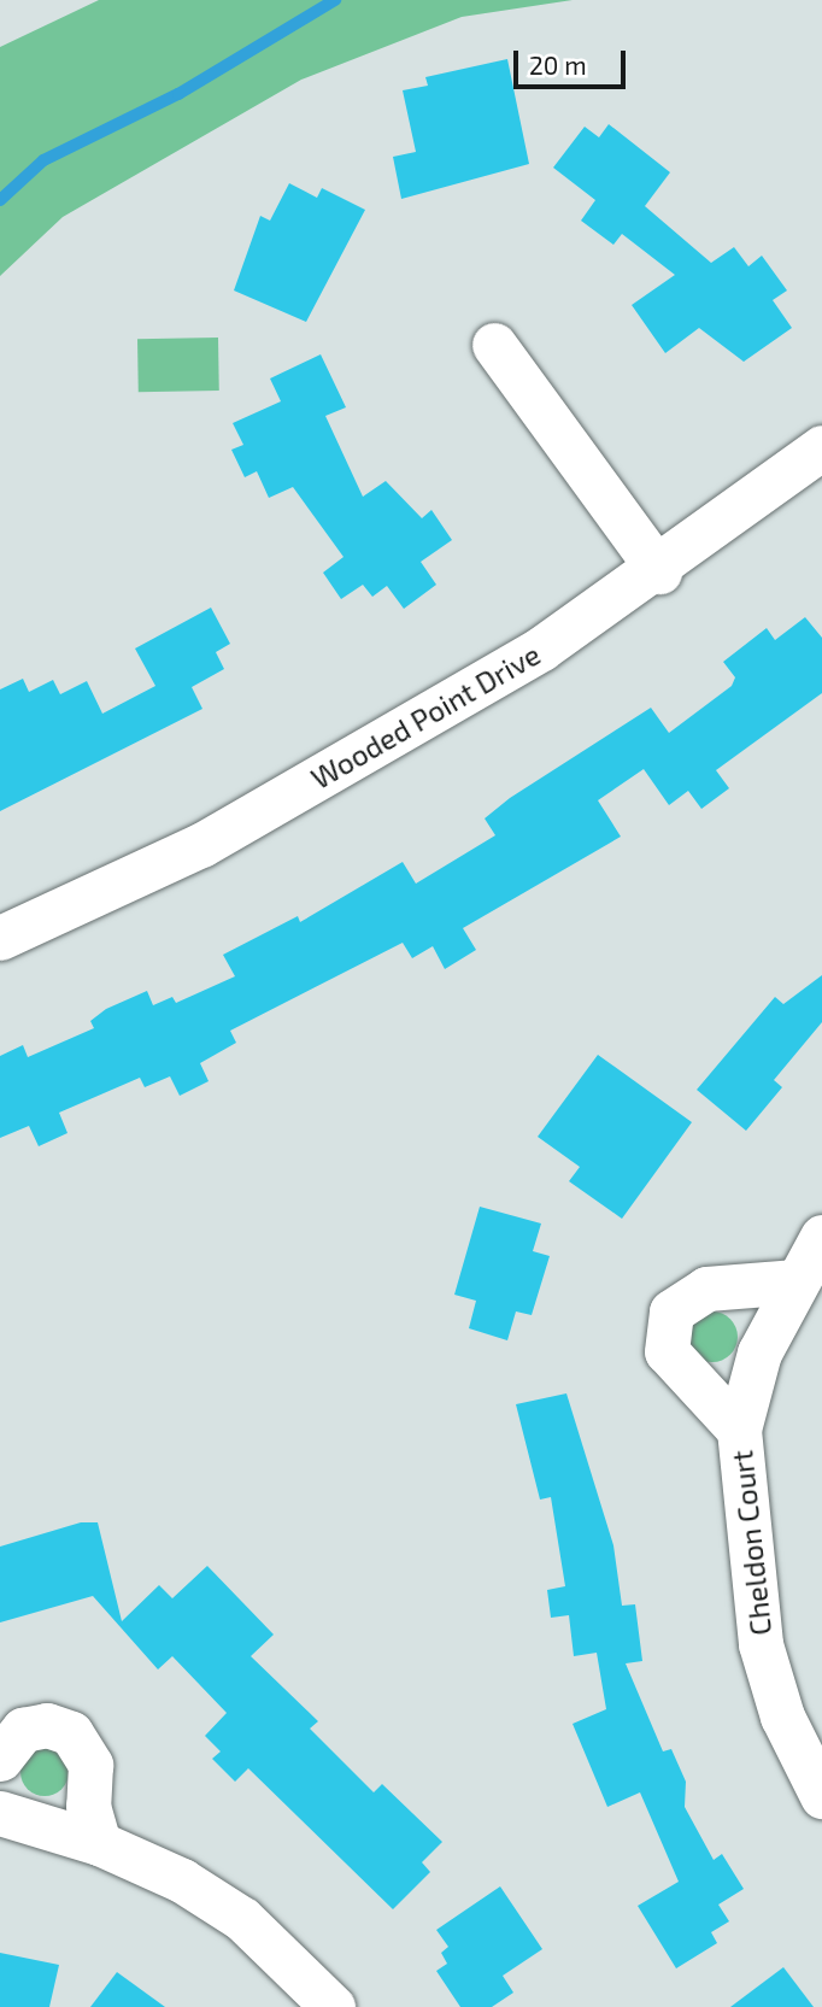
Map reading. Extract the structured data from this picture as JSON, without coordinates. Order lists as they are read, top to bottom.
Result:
{
  "streets": {
    "street": ["Wooded Point Drive", "Cheldon Court"]
  },
  "scale_bar": "20 m"
}
